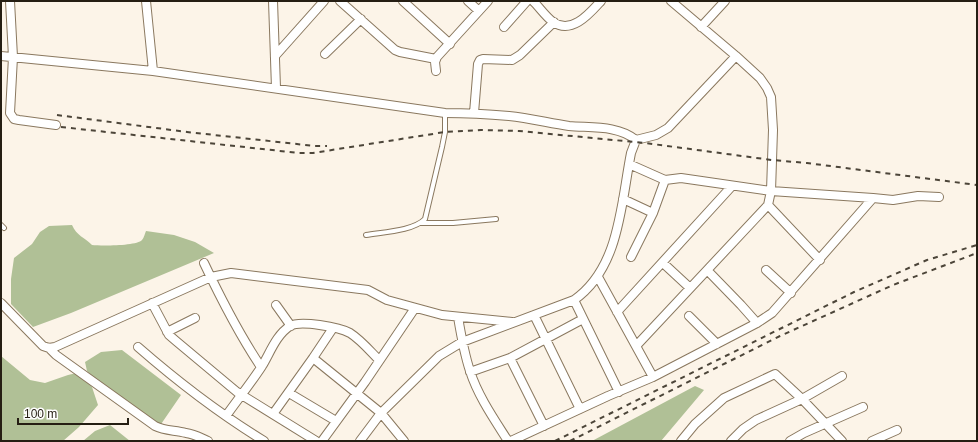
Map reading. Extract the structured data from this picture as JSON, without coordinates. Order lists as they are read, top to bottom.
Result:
{
  "scale_bar": "100 m"
}
